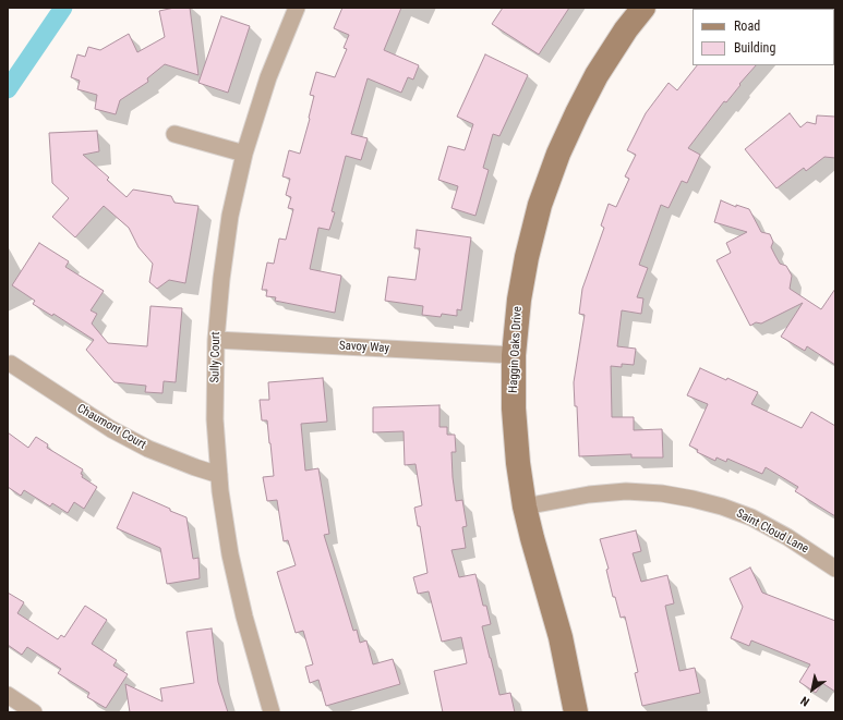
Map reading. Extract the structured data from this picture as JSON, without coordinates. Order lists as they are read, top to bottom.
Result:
{
  "streets": {
    "street": [
      "Savoy Way",
      "Haggin Oaks Drive",
      "Sully Court",
      "Chaumont Court",
      "Saint Cloud Lane"
    ]
  },
  "crossings": [
    ["Savoy Way", "Haggin Oaks Drive"],
    ["Savoy Way", "Sully Court"],
    ["Haggin Oaks Drive", "Saint Cloud Lane"],
    ["Sully Court", "Chaumont Court"]
  ],
  "legend": ["Road", "Building"],
  "north": "bottom left"
}
